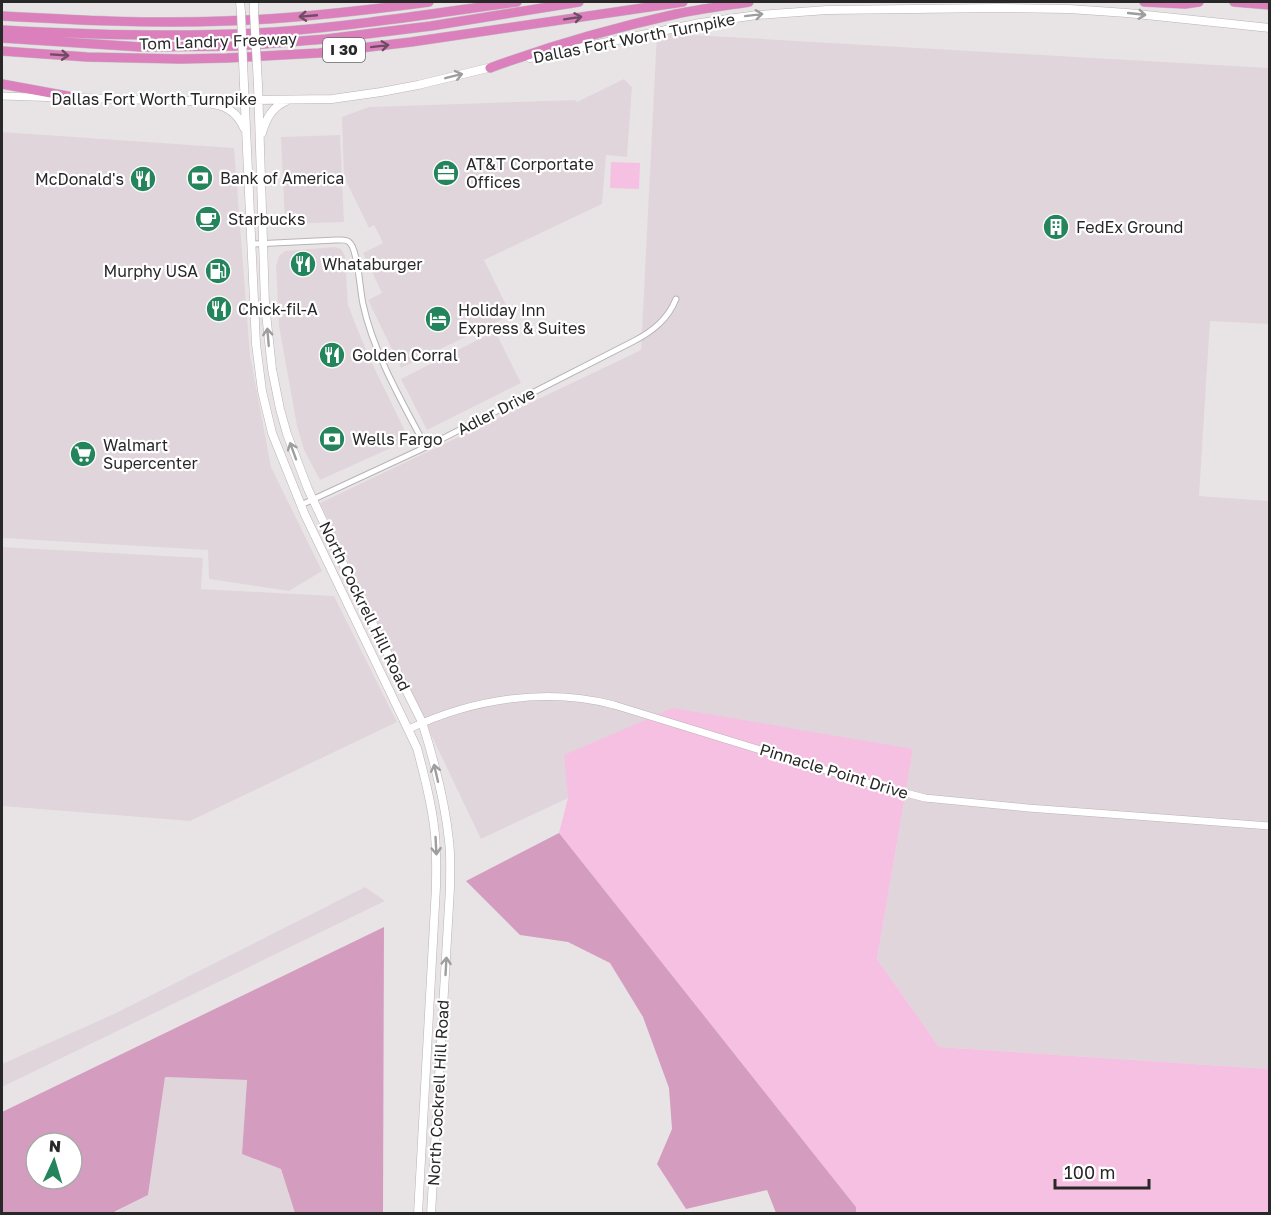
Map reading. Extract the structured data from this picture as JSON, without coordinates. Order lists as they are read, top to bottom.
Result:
{
  "streets": {
    "highway": ["Tom Landry Freeway", "I 30"],
    "main road": ["Dallas Fort Worth Turnpike", "North Cockrell Hill Road"],
    "street": ["Adler Drive", "Pinnacle Point Drive"]
  },
  "crossings": [
    ["Dallas Fort Worth Turnpike", "North Cockrell Hill Road"],
    ["Adler Drive", "North Cockrell Hill Road"],
    ["North Cockrell Hill Road", "Pinnacle Point Drive"]
  ],
  "one_way": ["Dallas Fort Worth Turnpike"],
  "places": {
    "office": ["AT&T Corportate Offices"],
    "bank": ["Bank of America", "Wells Fargo"],
    "restaurant": [
      "McDonald's",
      "Whataburger",
      "Chick-fil-A",
      "Golden Corral"
    ],
    "cafe": ["Starbucks"],
    "building": ["FedEx Ground"],
    "fuel station": ["Murphy USA"],
    "hotel": ["Holiday Inn Express & Suites"],
    "supermarket": ["Walmart Supercenter"]
  },
  "scale_bar": "100 m",
  "north": "top"
}
